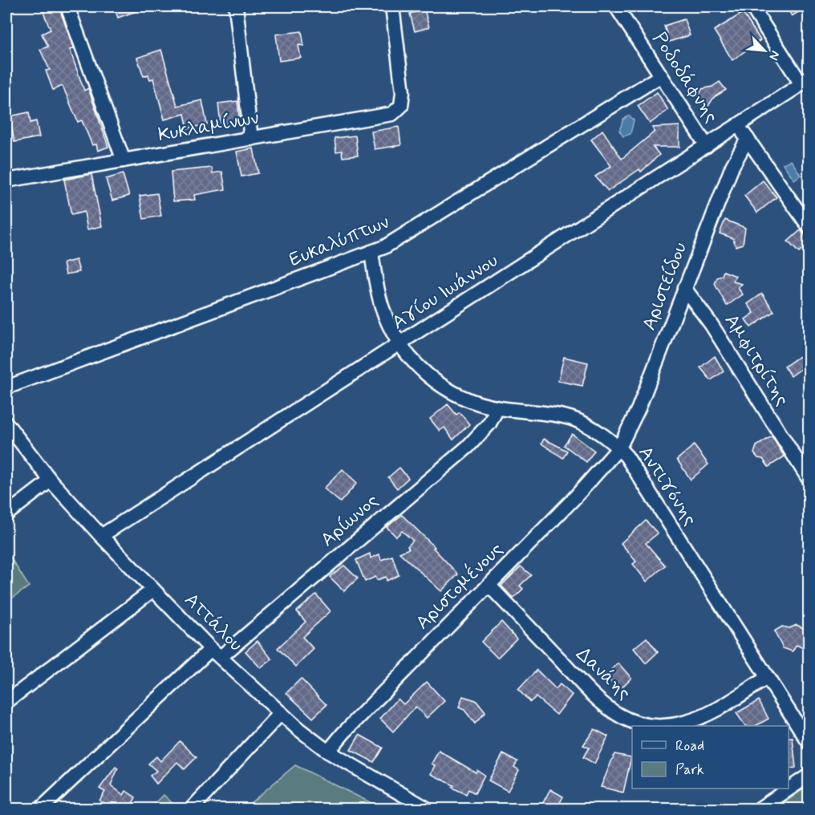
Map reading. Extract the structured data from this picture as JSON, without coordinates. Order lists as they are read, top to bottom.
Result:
{
  "streets": {
    "street": [
      "Ροδοδάφνης",
      "Κυκλαμίνων",
      "Ευκαλύπτων",
      "Αριστείδου",
      "Αγίου Ιωάννου",
      "Αμφιτρίτης",
      "Αντιγόνης",
      "Αρίωνος",
      "Αριστομένους",
      "Αττάλου",
      "Δανάης"
    ]
  },
  "crossings": [
    ["Ροδοδάφνης", "Ευκαλύπτων"],
    ["Ροδοδάφνης", "Αγίου Ιωάννου"],
    ["Ευκαλύπτων", "Αντιγόνης"],
    ["Αριστείδου", "Αμφιτρίτης"],
    ["Αριστείδου", "Αντιγόνης"],
    ["Αριστείδου", "Αριστομένους"],
    ["Αγίου Ιωάννου", "Αντιγόνης"],
    ["Αγίου Ιωάννου", "Αττάλου"],
    ["Αντιγόνης", "Αρίωνος"],
    ["Αντιγόνης", "Αριστομένους"],
    ["Αντιγόνης", "Δανάης"],
    ["Αρίωνος", "Αττάλου"],
    ["Αριστομένους", "Αττάλου"],
    ["Αριστομένους", "Δανάης"]
  ],
  "legend": ["Road", "Park"],
  "north": "bottom right"
}
